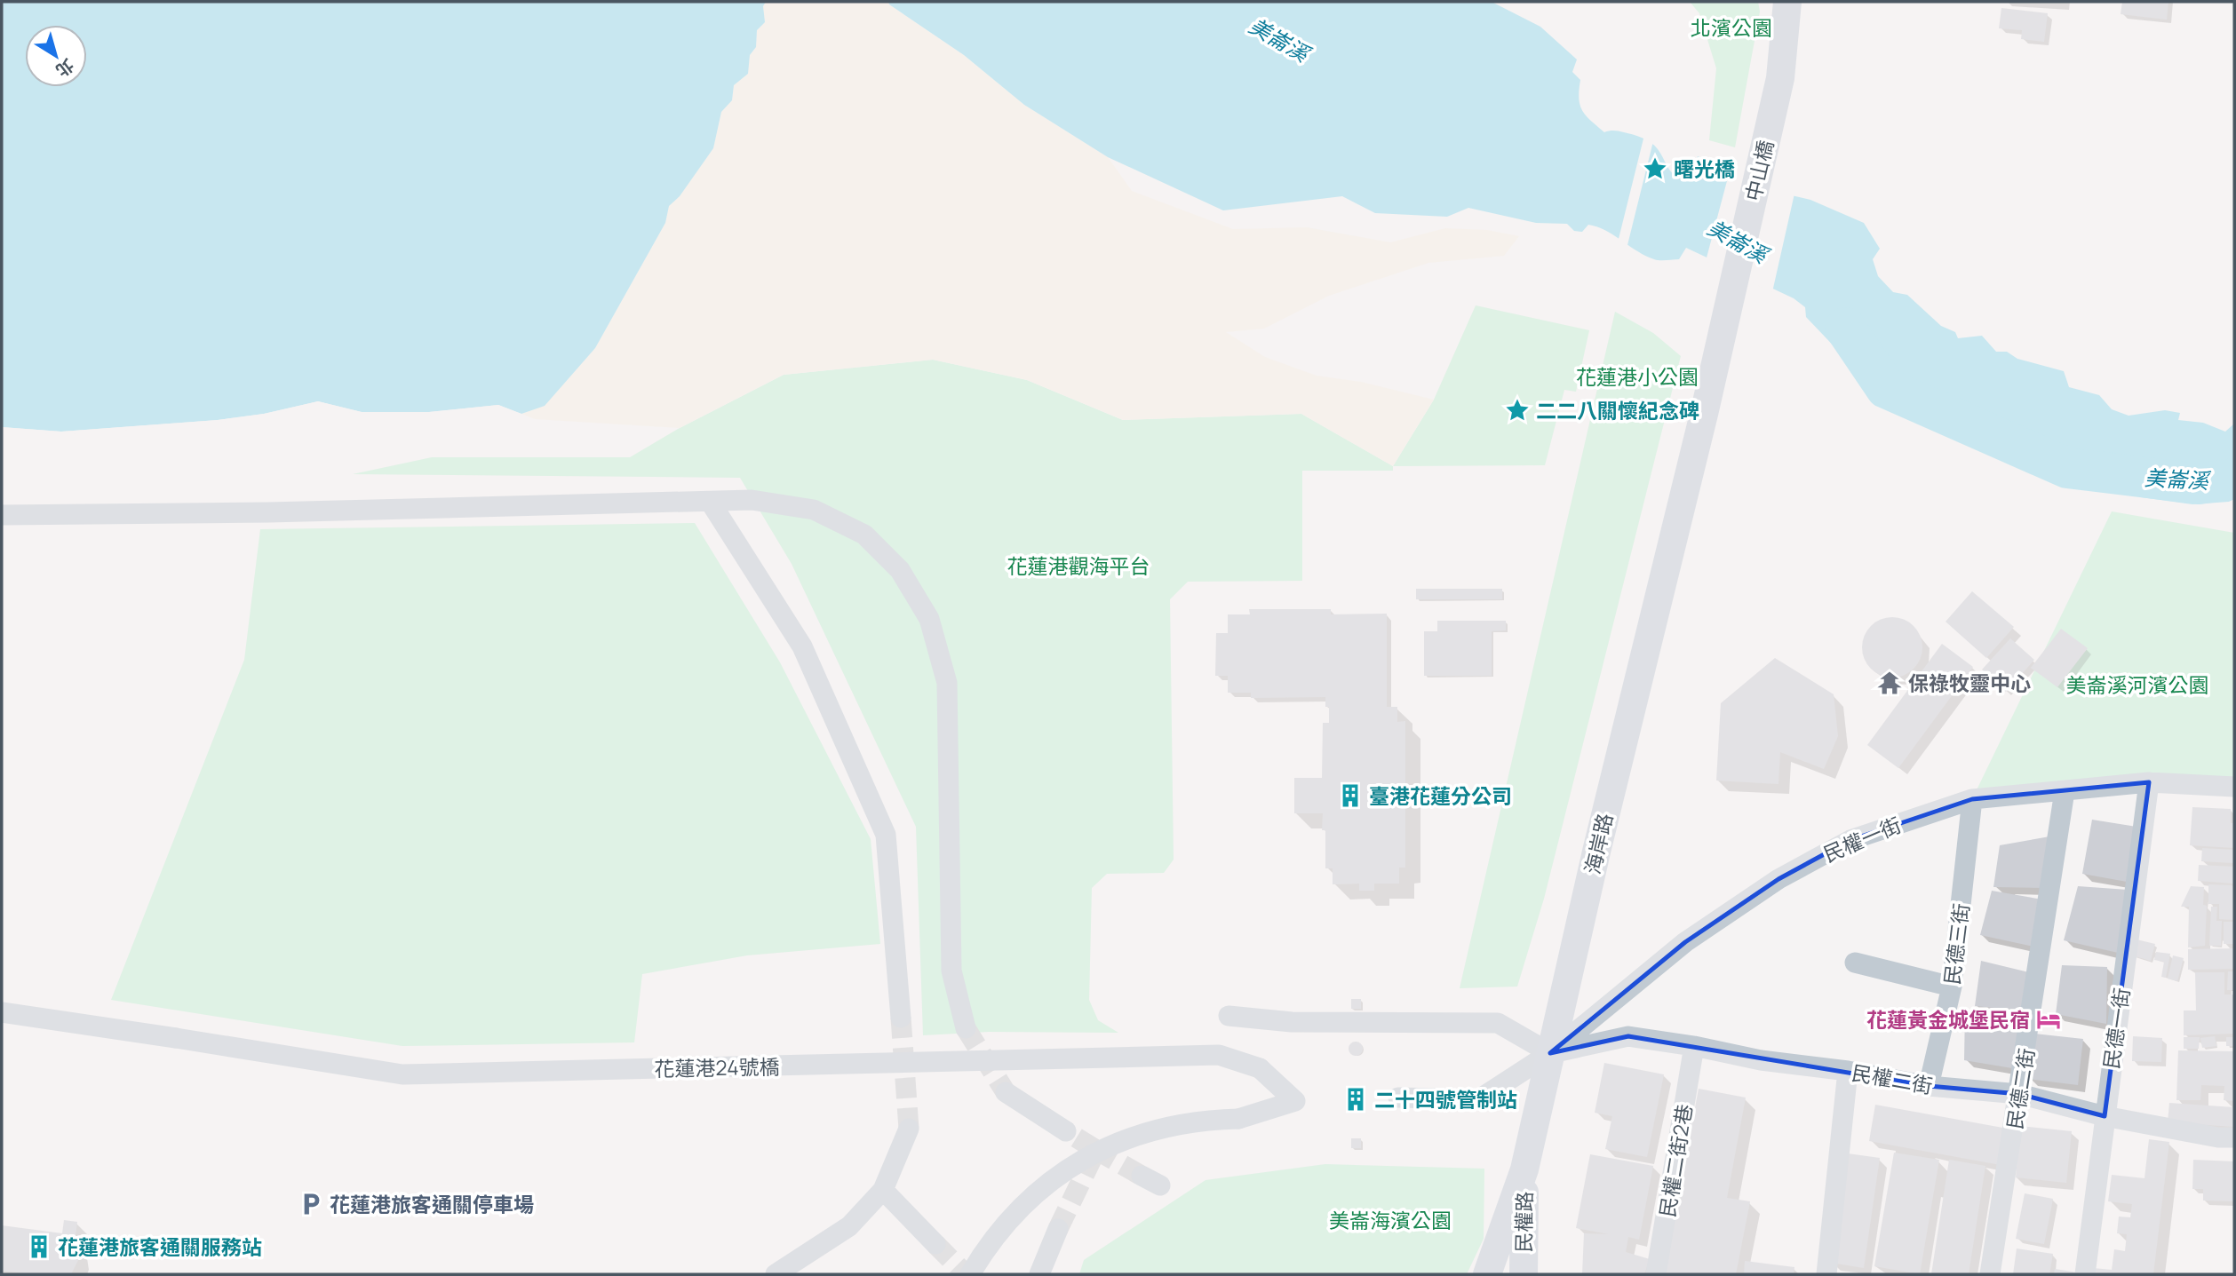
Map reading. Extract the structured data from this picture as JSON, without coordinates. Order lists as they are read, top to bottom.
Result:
{
  "streets": {
    "main road": ["中山橋", "海岸路", "民權路"],
    "street": [
      "民權一街",
      "民德三街",
      "民德一街",
      "花蓮港24號橋",
      "民權二街",
      "民德二街",
      "民權二街2巷"
    ]
  },
  "crossings": [
    ["中山橋", "海岸路"],
    ["民權一街", "海岸路"],
    ["民權一街", "民德三街"],
    ["民權一街", "民德一街"],
    ["民權一街", "民權二街"],
    ["民權一街", "民德二街"],
    ["海岸路", "民權二街"],
    ["海岸路", "民權路"],
    ["民德三街", "民權二街"],
    ["民德一街", "民權二街"],
    ["民權二街", "民德二街"],
    ["民權二街", "民權二街2巷"]
  ],
  "water": ["美崙溪"],
  "parks": [
    "北濱公園",
    "花蓮港小公園",
    "花蓮港觀海平台",
    "美崙溪河濱公園",
    "美崙海濱公園"
  ],
  "places": {
    "place": ["曙光橋", "二二八關懷紀念碑"],
    "temple": ["保祿牧靈中心"],
    "building": ["臺港花蓮分公司", "二十四號管制站", "花蓮港旅客通關服務站"],
    "hotel": ["花蓮黃金城堡民宿"],
    "parking": ["花蓮港旅客通關停車場"]
  },
  "north": "bottom right"
}
